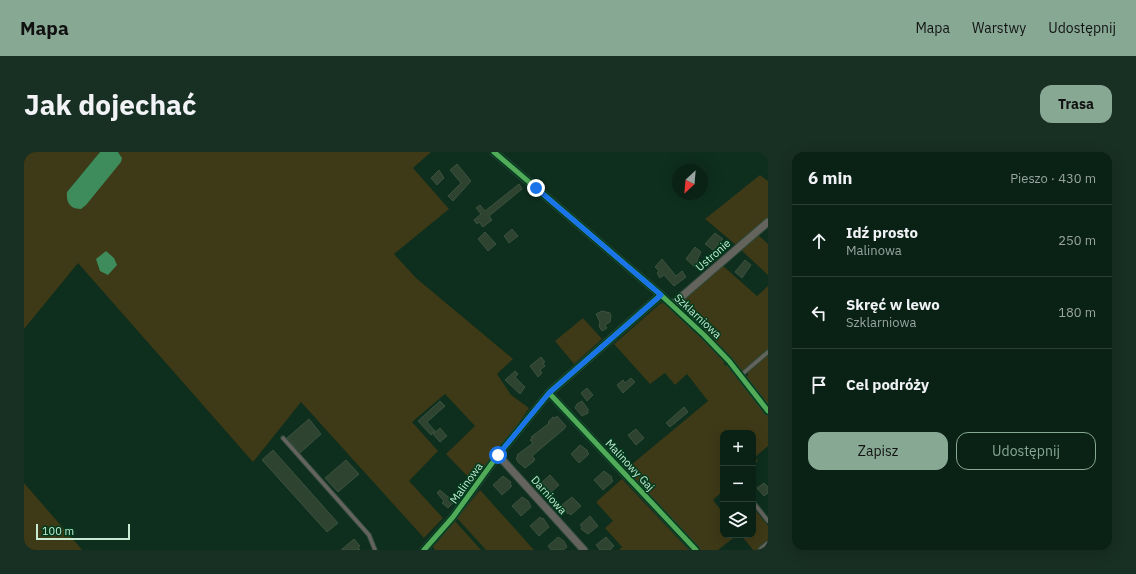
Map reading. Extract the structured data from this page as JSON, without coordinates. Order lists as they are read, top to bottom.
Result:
{
  "streets": {
    "street": [
      "Ustronie",
      "Szklarniowa",
      "Malinowy Gaj",
      "Malinowa",
      "Darniowa"
    ]
  },
  "crossings": [
    ["Ustronie", "Szklarniowa"],
    ["Szklarniowa", "Malinowa"],
    ["Malinowy Gaj", "Malinowa"],
    ["Malinowa", "Darniowa"]
  ],
  "scale_bar": "100 m",
  "north": "bottom left",
  "page": {
    "header": "Mapa",
    "nav": ["Mapa", "Warstwy", "Udostępnij"],
    "buttons": [
      "Trasa",
      ["Zapisz", "Udostępnij"]
    ],
    "title": "Jak dojechać",
    "heading": ["6 min", "Pieszo · 430 m"],
    "list": [
      ["Idź prosto", "Malinowa", "250 m"],
      ["Skręć w lewo", "Szklarniowa", "180 m"],
      "Cel podróży"
    ],
    "map_buttons": ["+", "−"],
    "scale": "100 m"
  }
}
